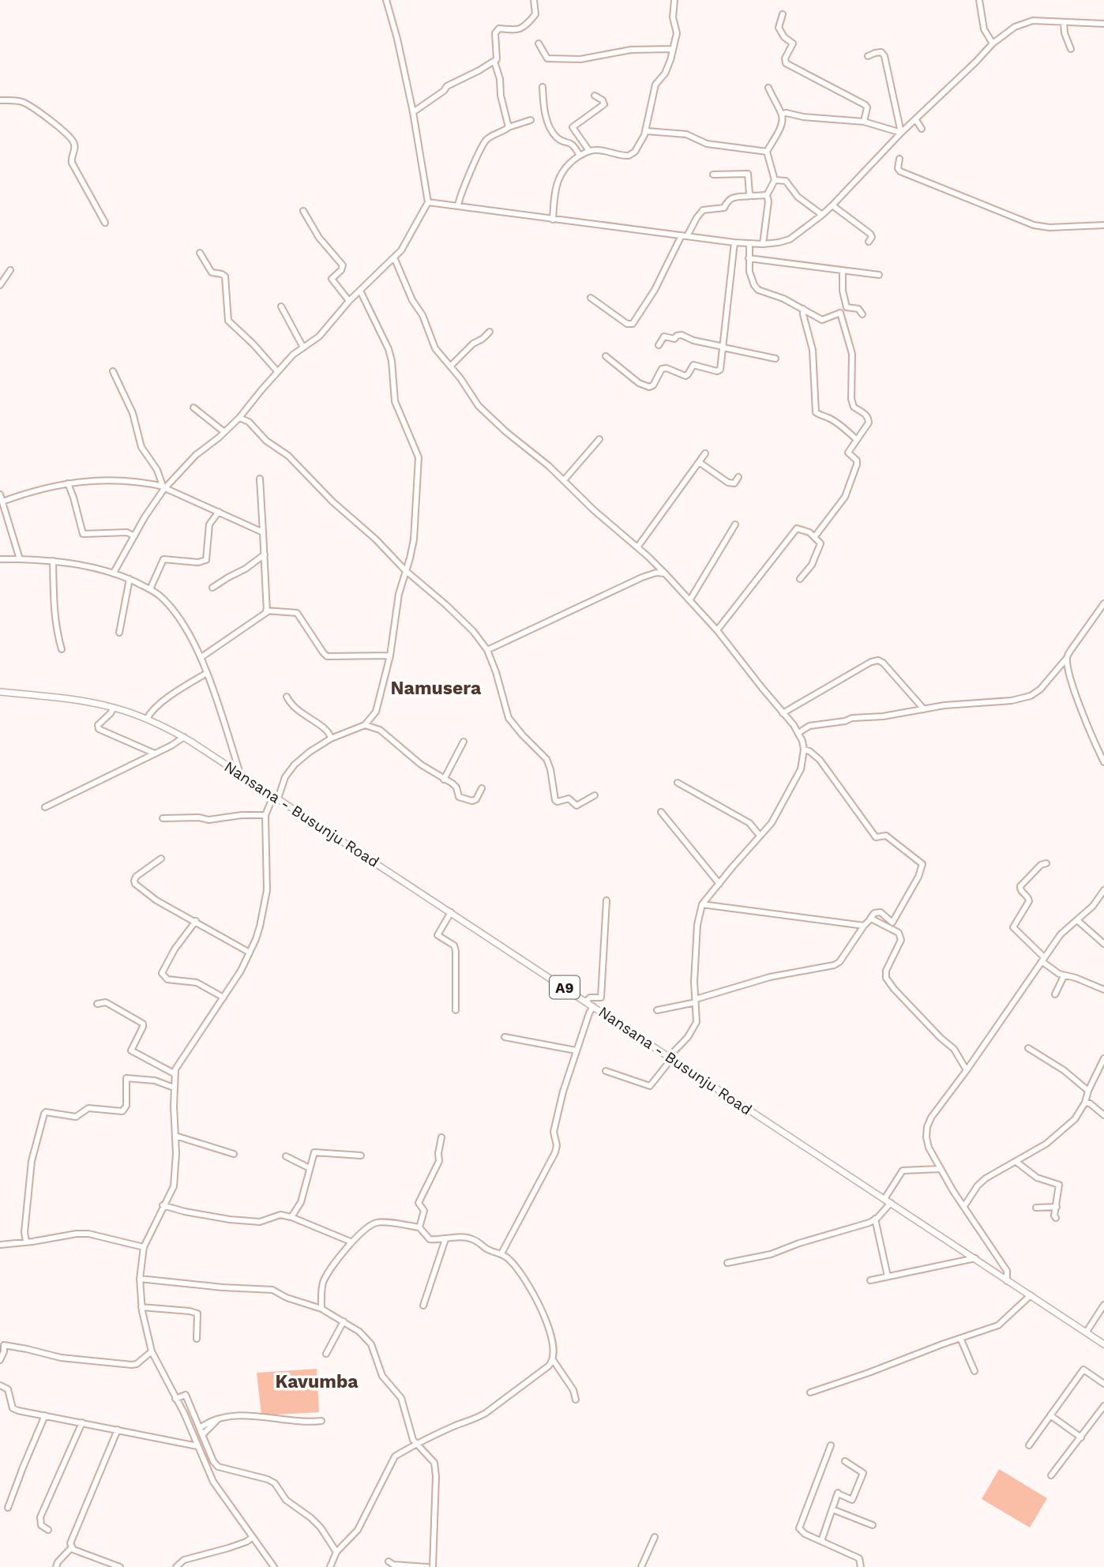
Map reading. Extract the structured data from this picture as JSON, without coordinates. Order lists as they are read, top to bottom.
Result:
{
  "streets": {
    "main road": ["Nansana - Busunju Road", "A9"]
  },
  "districts": ["Namusera", "Kavumba"]
}
